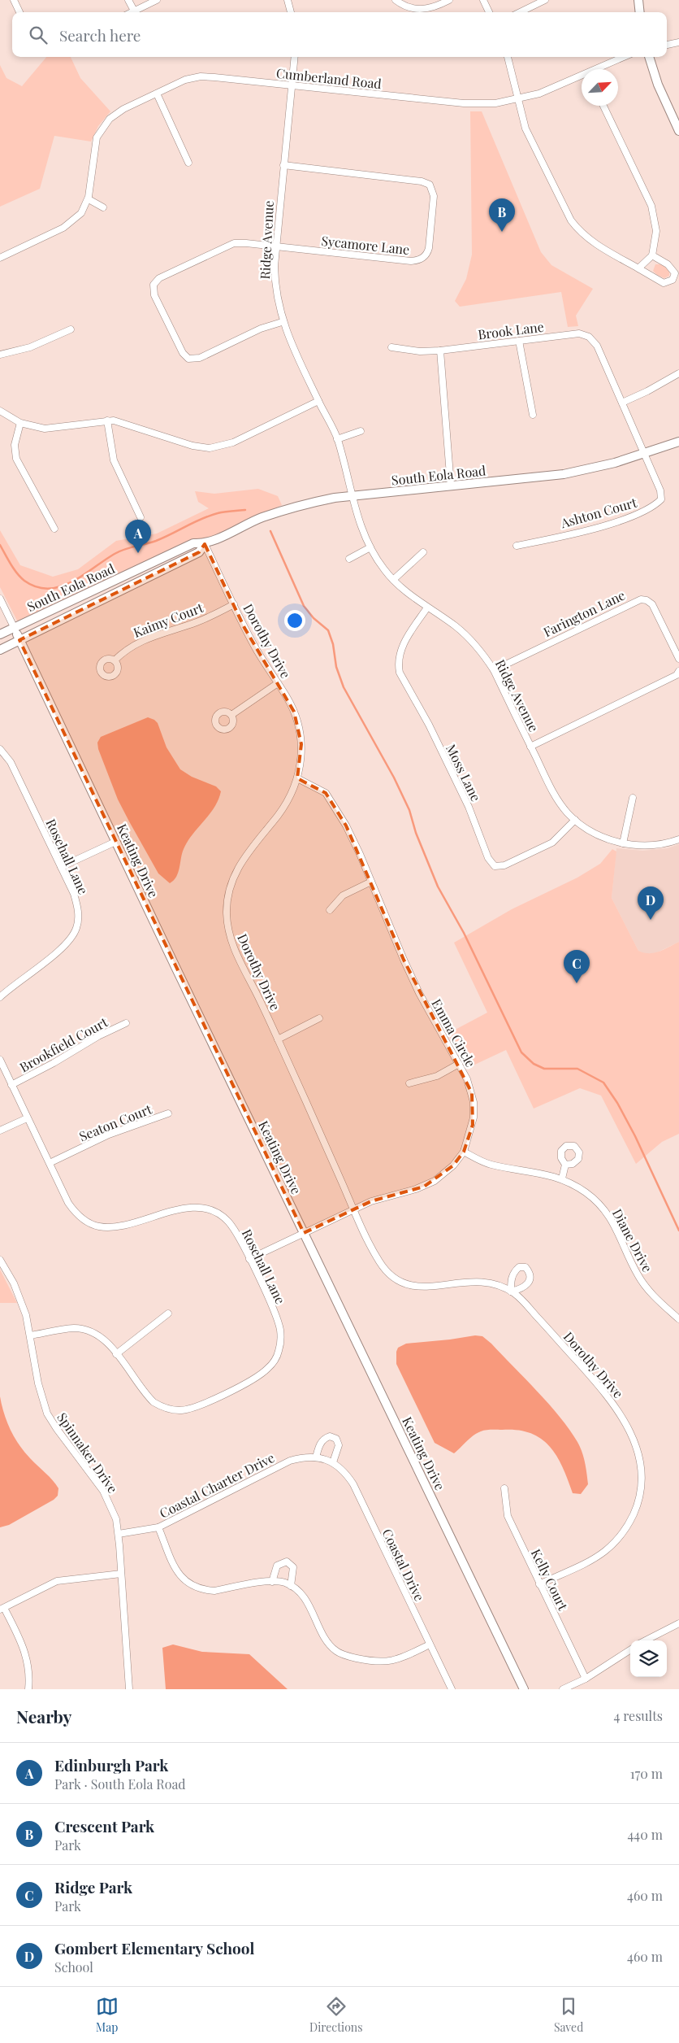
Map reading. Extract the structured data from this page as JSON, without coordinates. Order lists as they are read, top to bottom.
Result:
{
  "streets": {
    "street": [
      "Cumberland Road",
      "Ridge Avenue",
      "Sycamore Lane",
      "Brook Lane",
      "South Eola Road",
      "Ashton Court",
      "Farington Lane",
      "Kaimy Court",
      "Dorothy Drive",
      "Moss Lane",
      "Rosehall Lane",
      "Keating Drive",
      "Emma Circle",
      "Brookfield Court",
      "Seaton Court",
      "Diane Drive",
      "Spinnaker Drive",
      "Coastal Charter Drive",
      "Coastal Drive",
      "Kelly Court"
    ]
  },
  "crossings": [
    ["Cumberland Road", "Ridge Avenue"],
    ["Ridge Avenue", "Sycamore Lane"],
    ["Ridge Avenue", "South Eola Road"],
    ["Ridge Avenue", "Farington Lane"],
    ["Ridge Avenue", "Moss Lane"],
    ["Brook Lane", "South Eola Road"],
    ["Brook Lane", "Ashton Court"],
    ["South Eola Road", "Ashton Court"],
    ["South Eola Road", "Dorothy Drive"],
    ["South Eola Road", "Keating Drive"],
    ["Kaimy Court", "Dorothy Drive"],
    ["Dorothy Drive", "Emma Circle"],
    ["Dorothy Drive", "Kelly Court"],
    ["Rosehall Lane", "Emma Circle"],
    ["Rosehall Lane", "Brookfield Court"],
    ["Rosehall Lane", "Seaton Court"],
    ["Rosehall Lane", "Spinnaker Drive"],
    ["Keating Drive", "Emma Circle"],
    ["Emma Circle", "Diane Drive"],
    ["Spinnaker Drive", "Coastal Charter Drive"],
    ["Coastal Charter Drive", "Coastal Drive"]
  ],
  "north": "top right",
  "page": {
    "search": "Search here",
    "pins": [
      "B",
      "A",
      "D",
      "C"
    ],
    "heading": ["Nearby", "4 results"],
    "list": [
      {
        "mark": "A",
        "name": "Edinburgh Park",
        "note": "Park · South Eola Road",
        "value": "170 m"
      },
      {
        "mark": "B",
        "name": "Crescent Park",
        "note": "Park",
        "value": "440 m"
      },
      {
        "mark": "C",
        "name": "Ridge Park",
        "note": "Park",
        "value": "460 m"
      },
      {
        "mark": "D",
        "name": "Gombert Elementary School",
        "note": "School",
        "value": "460 m"
      }
    ],
    "nav": ["Map", "Directions", "Saved"]
  }
}
